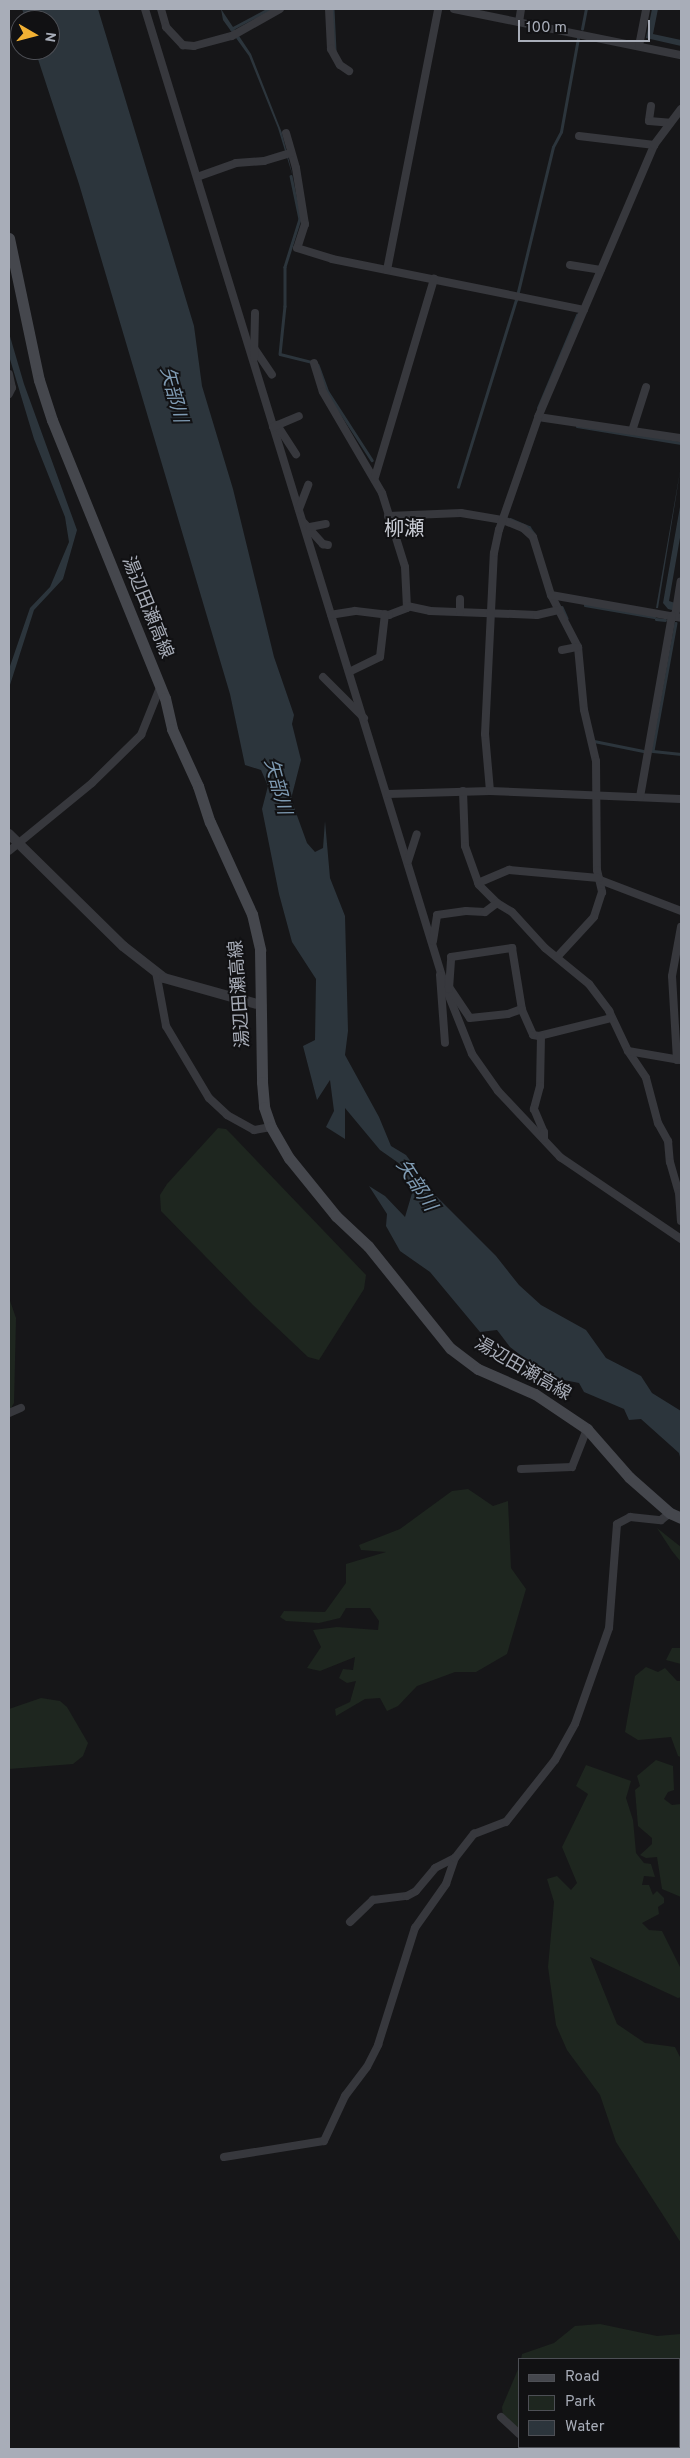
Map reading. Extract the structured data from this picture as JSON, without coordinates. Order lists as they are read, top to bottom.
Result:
{
  "streets": {
    "main road": ["湯辺田瀬高線"]
  },
  "districts": ["柳瀬"],
  "water": ["矢部川"],
  "legend": ["Road", "Park", "Water"],
  "scale_bar": "100 m",
  "north": "right"
}
